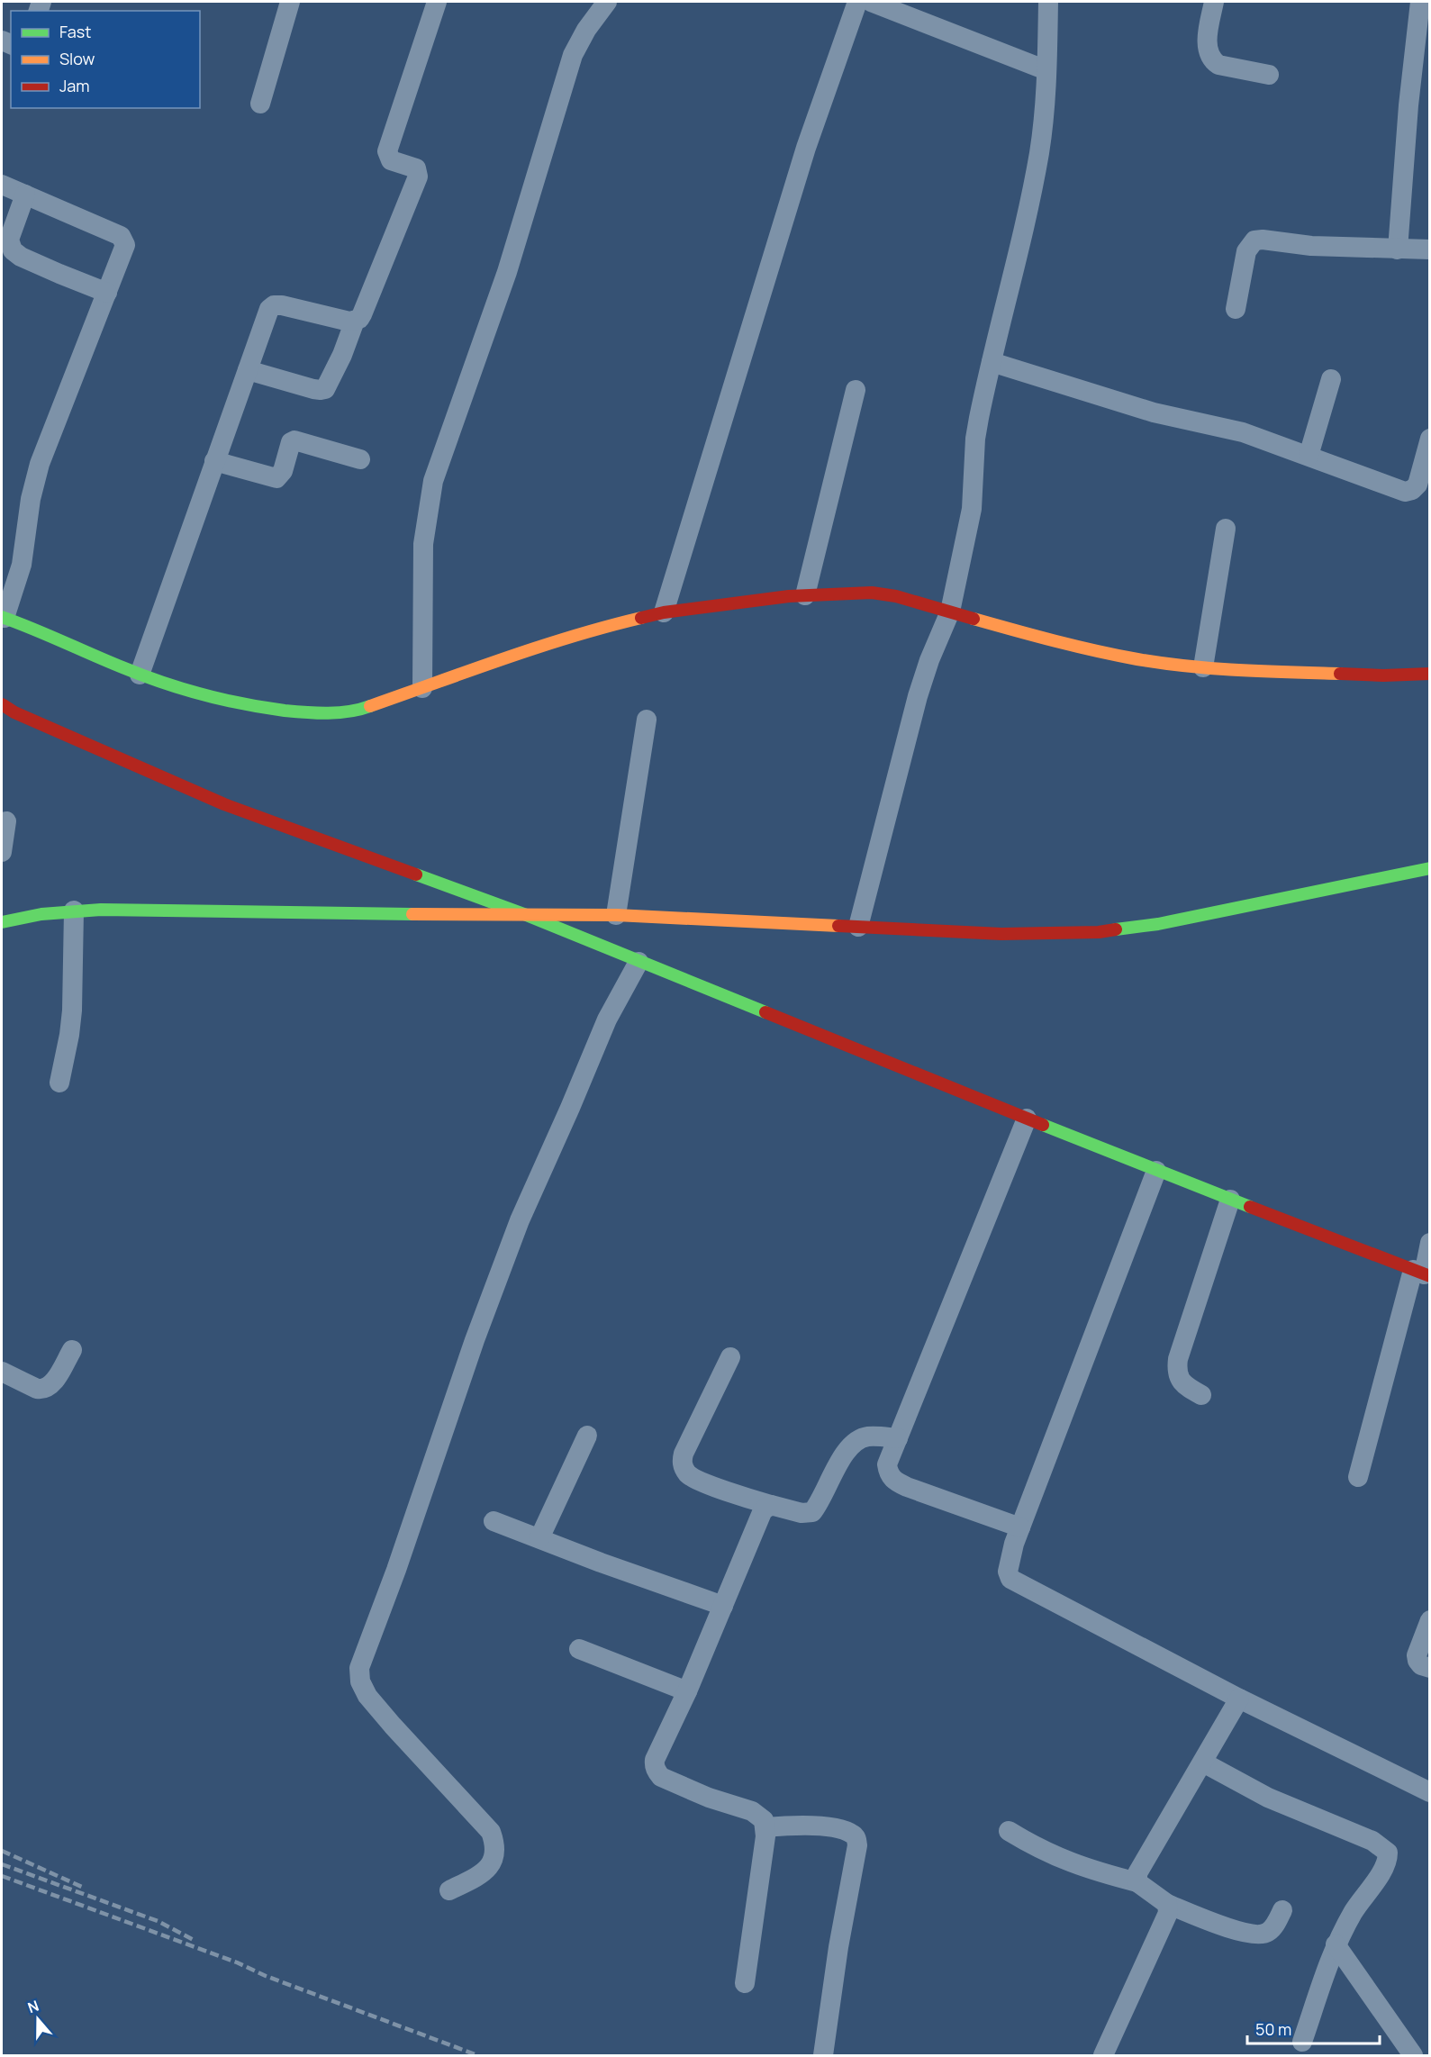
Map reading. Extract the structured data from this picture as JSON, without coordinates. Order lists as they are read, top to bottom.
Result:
{
  "legend": ["Fast", "Slow", "Jam"],
  "scale_bar": "50 m",
  "north": "top"
}
